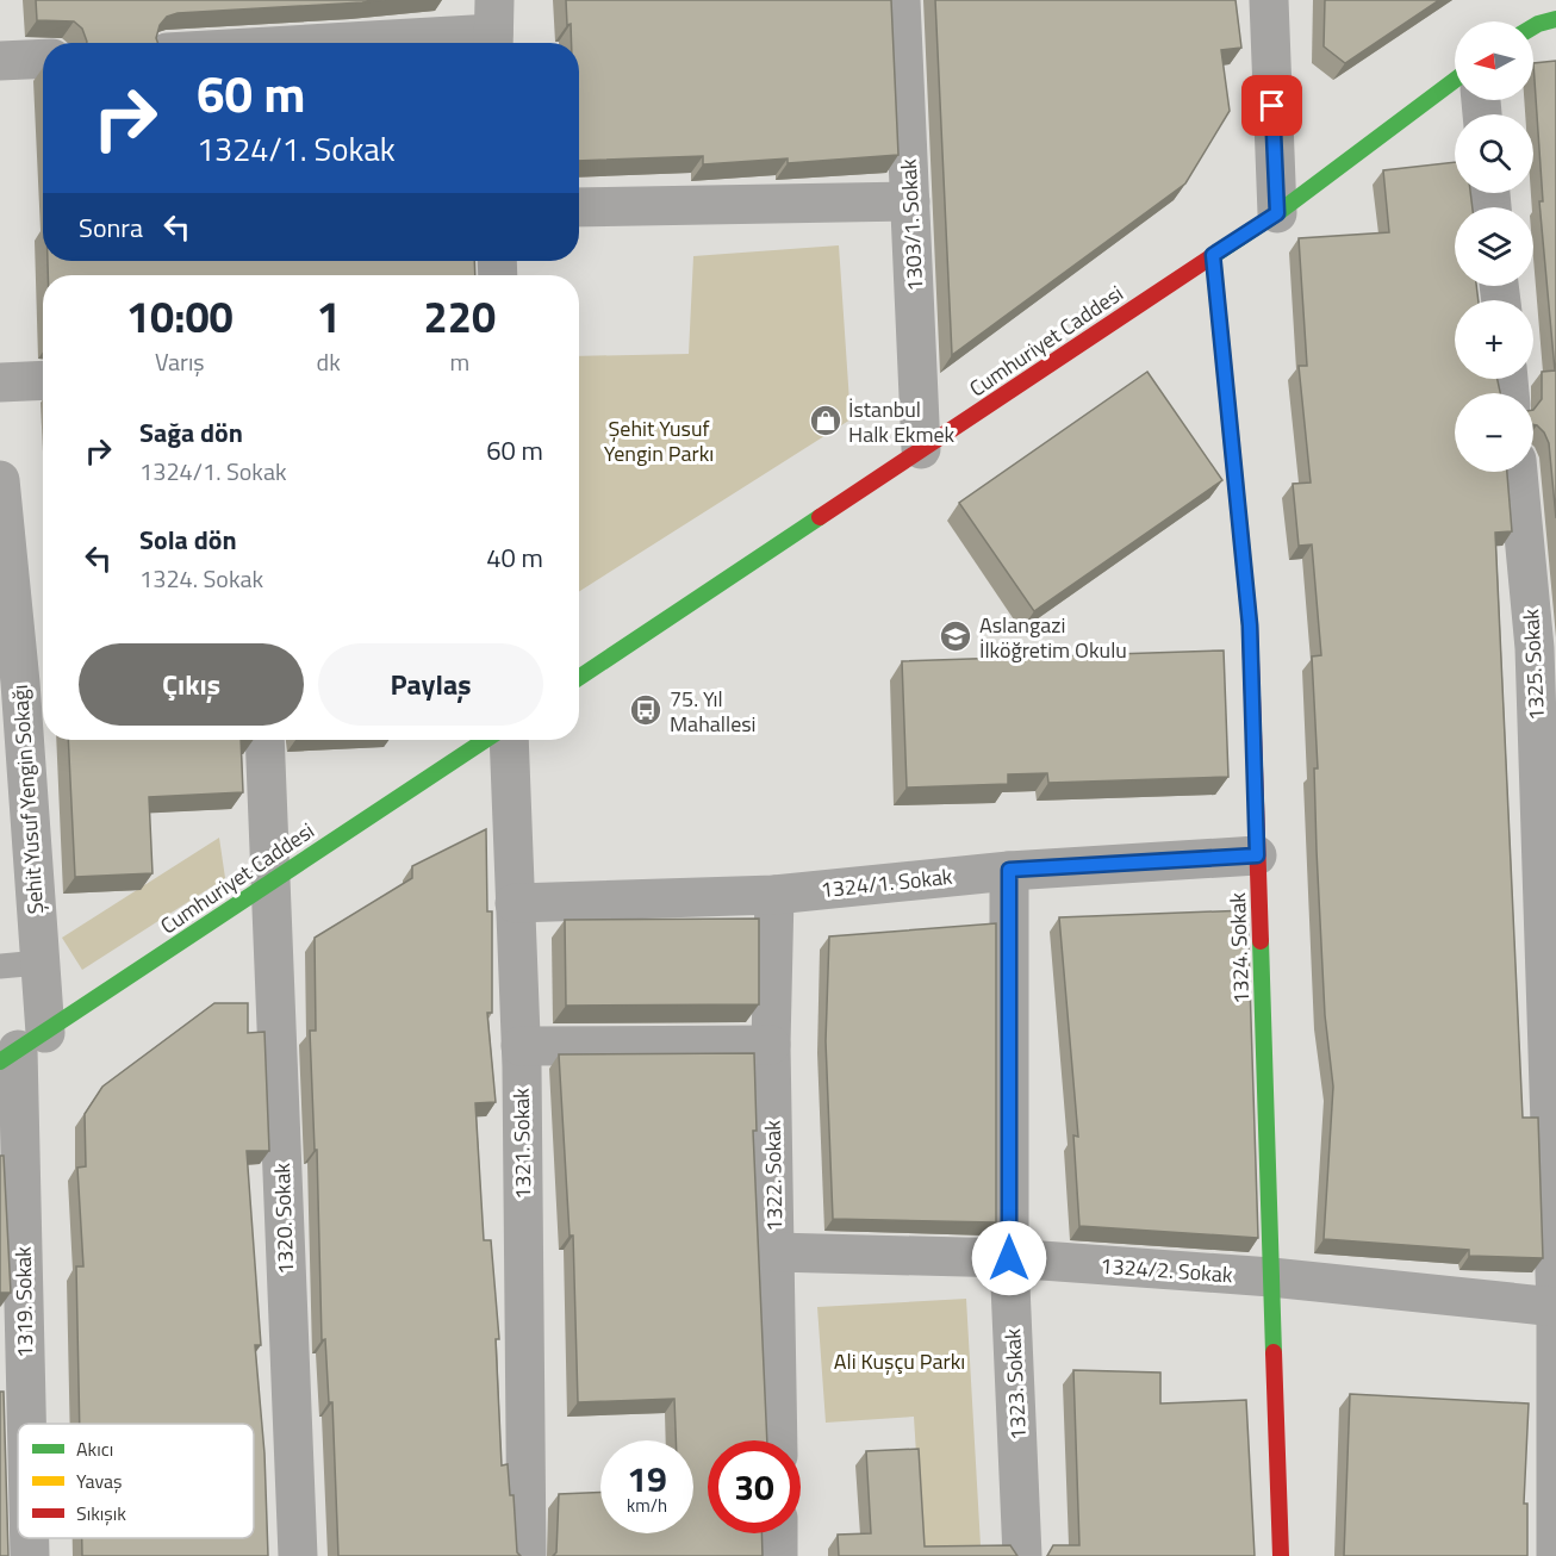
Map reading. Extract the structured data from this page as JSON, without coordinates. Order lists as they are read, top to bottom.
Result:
{
  "streets": {
    "main road": ["Cumhuriyet Caddesi", "1324. Sokak"],
    "street": [
      "1303/1. Sokak",
      "1325. Sokak",
      "Şehit Yusuf Yengin Sokağı",
      "1324/1. Sokak",
      "1321. Sokak",
      "1322. Sokak",
      "1320. Sokak",
      "1324/2. Sokak",
      "1319. Sokak",
      "1323. Sokak"
    ]
  },
  "crossings": [
    ["1303/1. Sokak", "Cumhuriyet Caddesi"],
    ["Cumhuriyet Caddesi", "Şehit Yusuf Yengin Sokağı"],
    ["Cumhuriyet Caddesi", "1324. Sokak"],
    ["Cumhuriyet Caddesi", "1320. Sokak"],
    ["Cumhuriyet Caddesi", "1319. Sokak"],
    ["1325. Sokak", "1324/2. Sokak"],
    ["Şehit Yusuf Yengin Sokağı", "1319. Sokak"],
    ["1324/1. Sokak", "1324. Sokak"],
    ["1324/1. Sokak", "1321. Sokak"],
    ["1324/1. Sokak", "1322. Sokak"],
    ["1324/1. Sokak", "1323. Sokak"],
    ["1324. Sokak", "1324/2. Sokak"],
    ["1322. Sokak", "1324/2. Sokak"],
    ["1324/2. Sokak", "1323. Sokak"]
  ],
  "parks": ["Şehit Yusuf Yengin Parkı", "Ali Kuşçu Parkı"],
  "places": {
    "shop": ["İstanbul Halk Ekmek"],
    "school or university": ["Aslangazi İlköğretim Okulu"],
    "bus stop": ["75. Yıl Mahallesi"]
  },
  "legend": ["Akıcı", "Yavaş", "Sıkışık"],
  "north": "left",
  "page": {
    "map_buttons": ["+", "−"],
    "turn": ["60 m", "1324/1. Sokak"],
    "then": "Sonra",
    "eta": [
      "10:00",
      "Varış",
      "1",
      "dk",
      "220",
      "m"
    ],
    "list": [
      {
        "name": "Sağa dön",
        "note": "1324/1. Sokak",
        "value": "60 m"
      },
      {
        "name": "Sola dön",
        "note": "1324. Sokak",
        "value": "40 m"
      }
    ],
    "buttons": ["Çıkış", "Paylaş"],
    "speed": "19 km/h",
    "limit": "30"
  }
}
